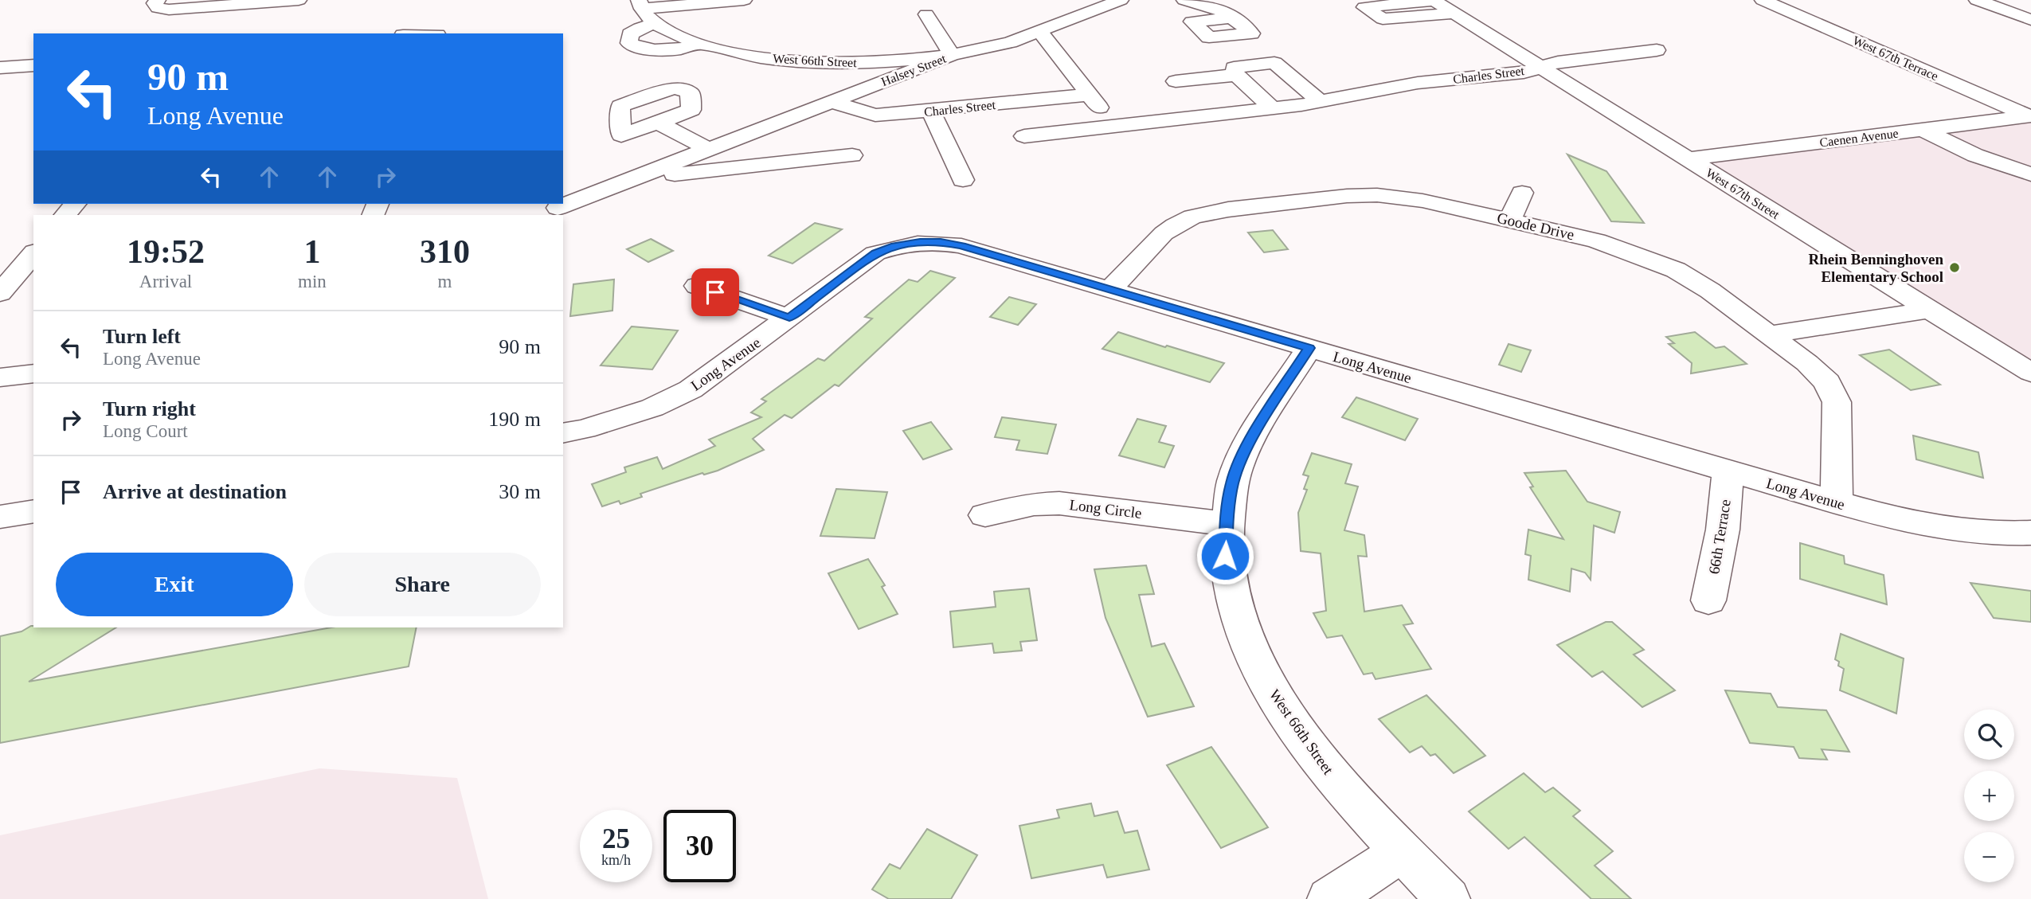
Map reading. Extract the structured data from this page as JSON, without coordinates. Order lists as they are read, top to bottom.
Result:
{
  "streets": {
    "street": [
      "West 67th Terrace",
      "West 66th Street",
      "Halsey Street",
      "Charles Street",
      "Caenen Avenue",
      "West 67th Street",
      "Goode Drive",
      "Long Avenue",
      "Long Circle",
      "66th Terrace"
    ]
  },
  "crossings": [
    ["West 67th Terrace", "Caenen Avenue"],
    ["West 66th Street", "Halsey Street"],
    ["West 66th Street", "Long Avenue"],
    ["West 66th Street", "Long Circle"],
    ["Halsey Street", "Charles Street"],
    ["Charles Street", "West 67th Street"],
    ["Caenen Avenue", "West 67th Street"],
    ["Goode Drive", "Long Avenue"],
    ["Long Avenue", "66th Terrace"]
  ],
  "places": ["Rhein Benninghoven Elementary School"],
  "page": {
    "turn": ["90 m", "Long Avenue"],
    "eta": [
      "19:52",
      "Arrival",
      "1",
      "min",
      "310",
      "m"
    ],
    "list": [
      {
        "name": "Turn left",
        "note": "Long Avenue",
        "value": "90 m"
      },
      {
        "name": "Turn right",
        "note": "Long Court",
        "value": "190 m"
      },
      {
        "name": "Arrive at destination",
        "value": "30 m"
      }
    ],
    "buttons": ["Exit", "Share"],
    "map_buttons": ["+", "−"],
    "speed": "25 km/h",
    "limit": "30"
  }
}
